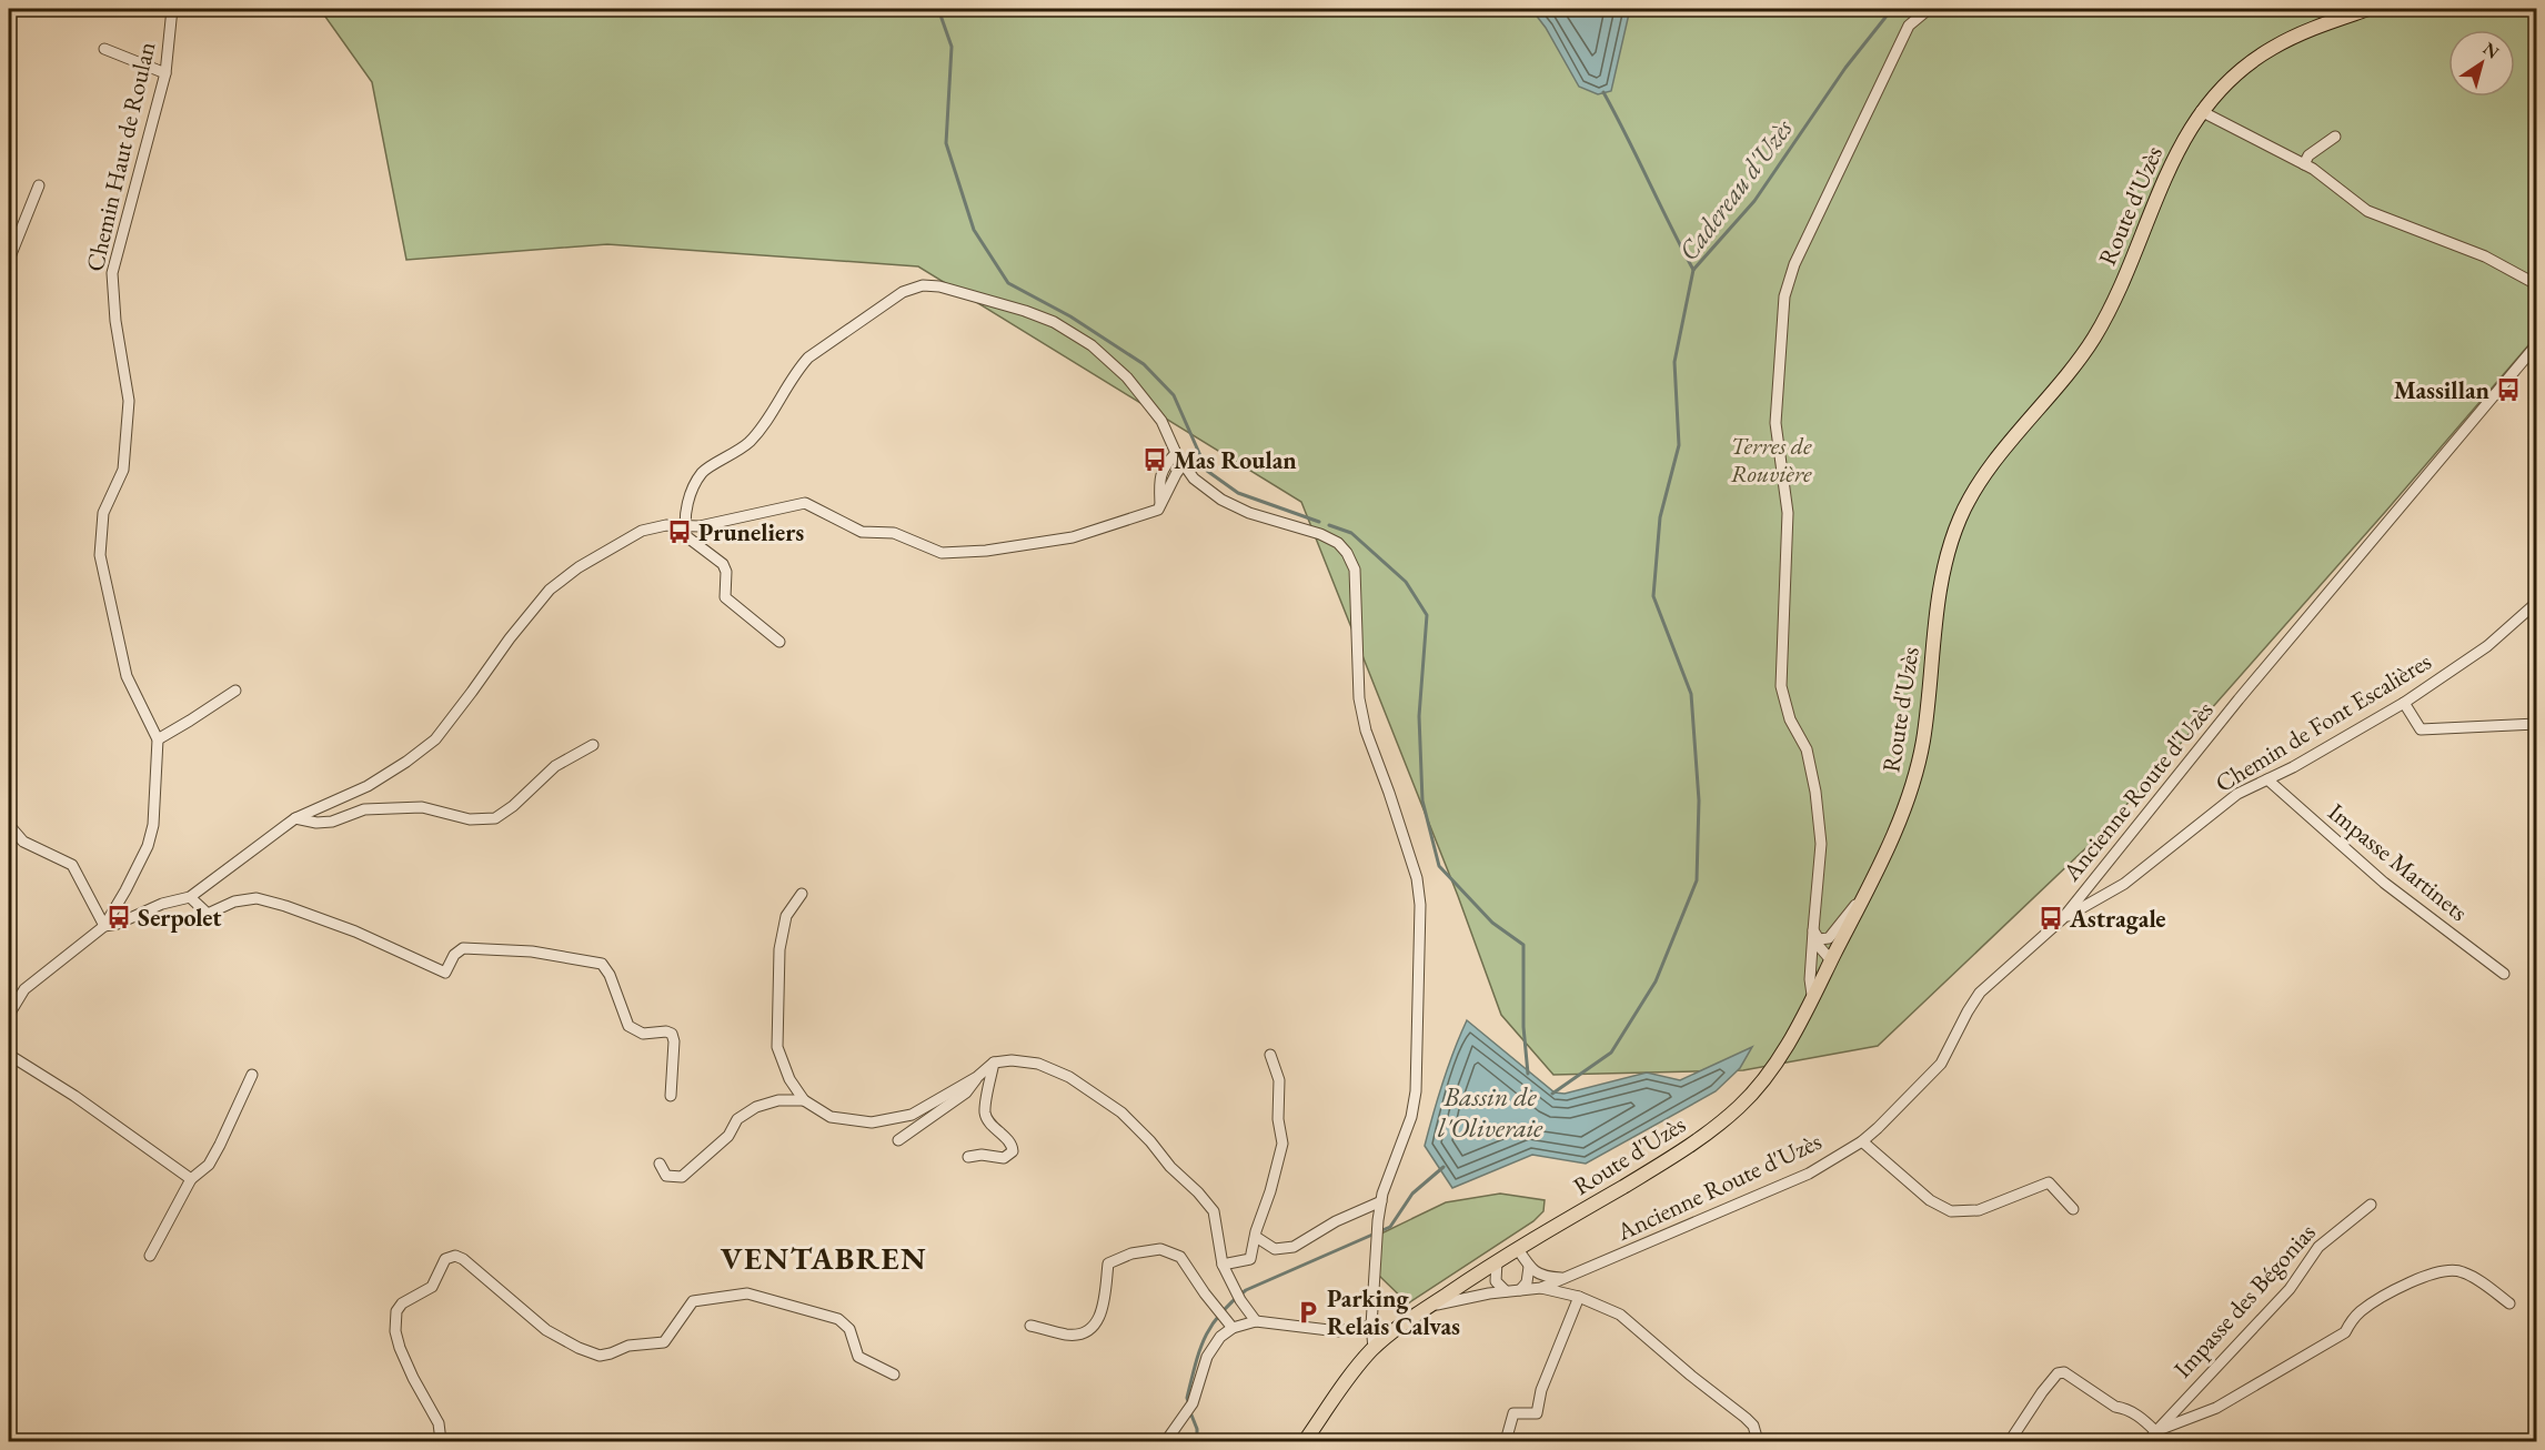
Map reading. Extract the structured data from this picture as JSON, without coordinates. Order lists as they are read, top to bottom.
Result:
{
  "streets": {
    "main road": ["Route d'Uzès"],
    "street": [
      "Chemin Haut de Roulan",
      "Chemin de Font Escalières",
      "Ancienne Route d'Uzès",
      "Impasse Martinets",
      "Impasse des Bégonias"
    ]
  },
  "crossings": [
    ["Route d'Uzès", "Ancienne Route d'Uzès"],
    ["Chemin de Font Escalières", "Ancienne Route d'Uzès"],
    ["Chemin de Font Escalières", "Impasse Martinets"]
  ],
  "districts": ["VENTABREN"],
  "water": ["Cadereau d'Uzès", "Bassin de l'Oliveraie"],
  "parks": ["Terres de Rouvière"],
  "places": {
    "bus stop": [
      "Massillan",
      "Mas Roulan",
      "Pruneliers",
      "Serpolet",
      "Astragale"
    ],
    "parking": ["Parking Relais Calvas"]
  },
  "north": "top right"
}
